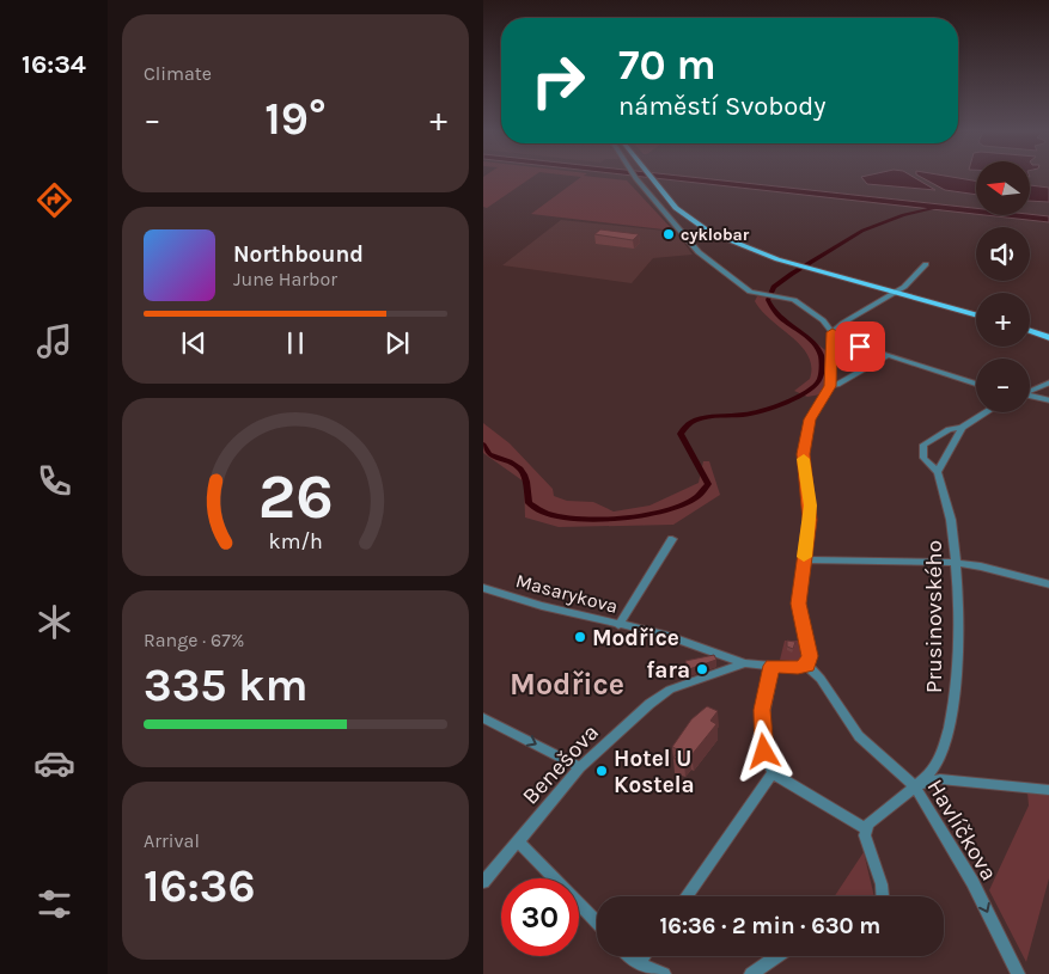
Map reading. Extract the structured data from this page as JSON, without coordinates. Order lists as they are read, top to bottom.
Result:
{
  "streets": {
    "street": [
      "Masarykova",
      "Prusinovského",
      "Benešova",
      "Havlíčkova"
    ]
  },
  "crossings": [
    ["Masarykova", "Benešova"],
    ["Prusinovského", "Havlíčkova"]
  ],
  "one_way": ["Havlíčkova"],
  "districts": ["Modřice"],
  "places": [
    "cyklobar",
    "Modřice",
    "fara",
    "Hotel U Kostela"
  ],
  "north": "left",
  "page": {
    "tabs": "16:34",
    "tile": [
      "Climate",
      ["Range · 67%", "335 km"],
      ["Arrival", "16:36"]
    ],
    "turn": ["70 m", "náměstí Svobody"],
    "heat": ["−", "19°", "+"],
    "map_buttons": ["+", "−"],
    "song": ["Northbound", "June Harbor"],
    "limit": "30",
    "trip": "16:36 · 2 min · 630 m",
    "gauge": ["26", "km/h"]
  }
}
